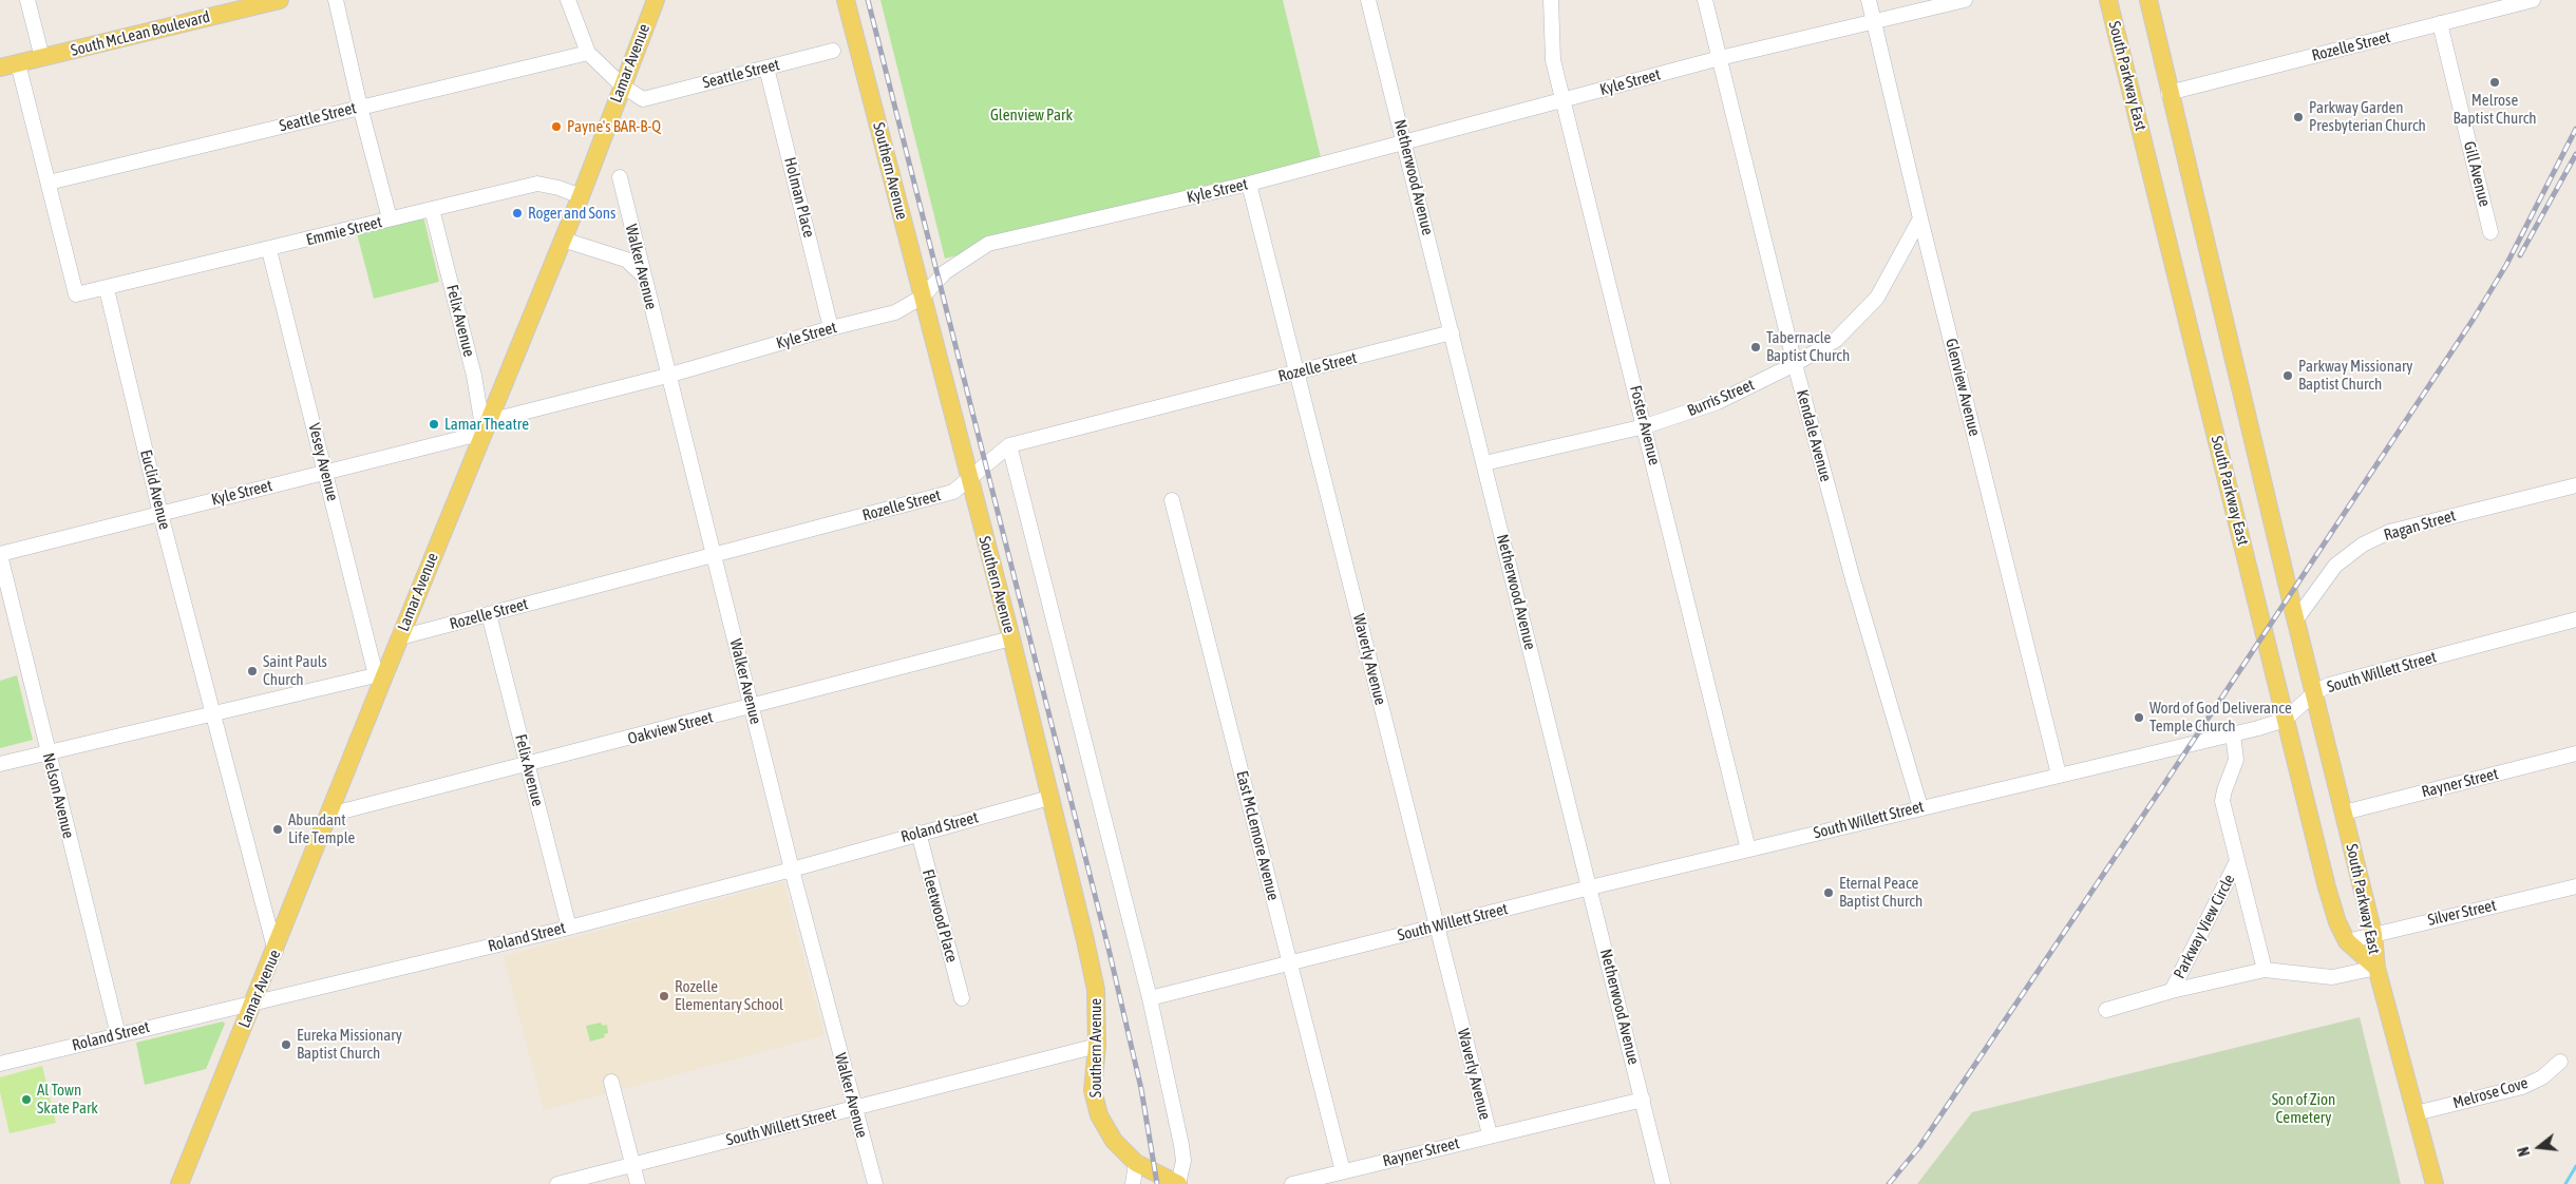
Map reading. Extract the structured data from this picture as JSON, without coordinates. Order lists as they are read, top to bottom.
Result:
{
  "streets": {
    "main road": [
      "South McLean Boulevard",
      "Lamar Avenue",
      "South Parkway East",
      "Southern Avenue"
    ],
    "street": [
      "Rozelle Street",
      "Seattle Street",
      "Kyle Street",
      "Gill Avenue",
      "Netherwood Avenue",
      "Holman Place",
      "Emmie Street",
      "Walker Avenue",
      "Felix Avenue",
      "Glenview Avenue",
      "Burris Street",
      "Foster Avenue",
      "Kendale Avenue",
      "Vesey Avenue",
      "Euclid Avenue",
      "Ragan Street",
      "Waverly Avenue",
      "South Willett Street",
      "Oakview Street",
      "Rayner Street",
      "Nelson Avenue",
      "Roland Street",
      "East McLemore Avenue",
      "Silver Street",
      "Fleetwood Place",
      "Parkway View Circle",
      "Melrose Cove"
    ]
  },
  "crossings": [
    ["Rozelle Street", "Lamar Avenue"],
    ["Rozelle Street", "South Parkway East"],
    ["Rozelle Street", "Southern Avenue"],
    ["Rozelle Street", "Gill Avenue"],
    ["Rozelle Street", "Netherwood Avenue"],
    ["Rozelle Street", "Walker Avenue"],
    ["Rozelle Street", "Felix Avenue"],
    ["Rozelle Street", "Waverly Avenue"],
    ["Lamar Avenue", "Seattle Street"],
    ["Lamar Avenue", "Kyle Street"],
    ["Lamar Avenue", "Emmie Street"],
    ["Lamar Avenue", "Felix Avenue"],
    ["Lamar Avenue", "Vesey Avenue"],
    ["Lamar Avenue", "Euclid Avenue"],
    ["Lamar Avenue", "Oakview Street"],
    ["Lamar Avenue", "Roland Street"],
    ["Seattle Street", "Holman Place"],
    ["South Parkway East", "Ragan Street"],
    ["South Parkway East", "South Willett Street"],
    ["South Parkway East", "Rayner Street"],
    ["South Parkway East", "Silver Street"],
    ["South Parkway East", "Parkway View Circle"],
    ["South Parkway East", "Melrose Cove"],
    ["Kyle Street", "Southern Avenue"],
    ["Kyle Street", "Netherwood Avenue"],
    ["Kyle Street", "Holman Place"],
    ["Kyle Street", "Walker Avenue"],
    ["Kyle Street", "Felix Avenue"],
    ["Kyle Street", "Glenview Avenue"],
    ["Kyle Street", "Foster Avenue"],
    ["Kyle Street", "Kendale Avenue"],
    ["Kyle Street", "Vesey Avenue"],
    ["Kyle Street", "Euclid Avenue"],
    ["Kyle Street", "Waverly Avenue"],
    ["Kyle Street", "Nelson Avenue"],
    ["Southern Avenue", "South Willett Street"],
    ["Southern Avenue", "Oakview Street"],
    ["Southern Avenue", "Roland Street"],
    ["Netherwood Avenue", "Burris Street"],
    ["Netherwood Avenue", "South Willett Street"],
    ["Netherwood Avenue", "Rayner Street"],
    ["Emmie Street", "Felix Avenue"],
    ["Emmie Street", "Vesey Avenue"],
    ["Emmie Street", "Euclid Avenue"],
    ["Walker Avenue", "South Willett Street"],
    ["Walker Avenue", "Oakview Street"],
    ["Walker Avenue", "Roland Street"],
    ["Felix Avenue", "Oakview Street"],
    ["Felix Avenue", "Roland Street"],
    ["Glenview Avenue", "Burris Street"],
    ["Glenview Avenue", "South Willett Street"],
    ["Burris Street", "Foster Avenue"],
    ["Burris Street", "Kendale Avenue"],
    ["Foster Avenue", "South Willett Street"],
    ["Kendale Avenue", "South Willett Street"],
    ["Waverly Avenue", "South Willett Street"],
    ["Waverly Avenue", "Rayner Street"],
    ["South Willett Street", "East McLemore Avenue"],
    ["South Willett Street", "Parkway View Circle"],
    ["Rayner Street", "East McLemore Avenue"],
    ["Nelson Avenue", "Roland Street"],
    ["Roland Street", "Fleetwood Place"]
  ],
  "parks": ["Glenview Park", "Son of Zion Cemetery"],
  "places": [
    "Melrose Baptist Church",
    "Parkway Garden Presbyterian Church",
    "Payne's BAR-B-Q",
    "Roger and Sons",
    "Tabernacle Baptist Church",
    "Parkway Missionary Baptist Church",
    "Lamar Theatre",
    "Saint Pauls Church",
    "Word of God Deliverance Temple Church",
    "Abundant Life Temple",
    "Eternal Peace Baptist Church",
    "Rozelle Elementary School",
    "Eureka Missionary Baptist Church",
    "Al Town Skate Park"
  ],
  "north": "left"
}
